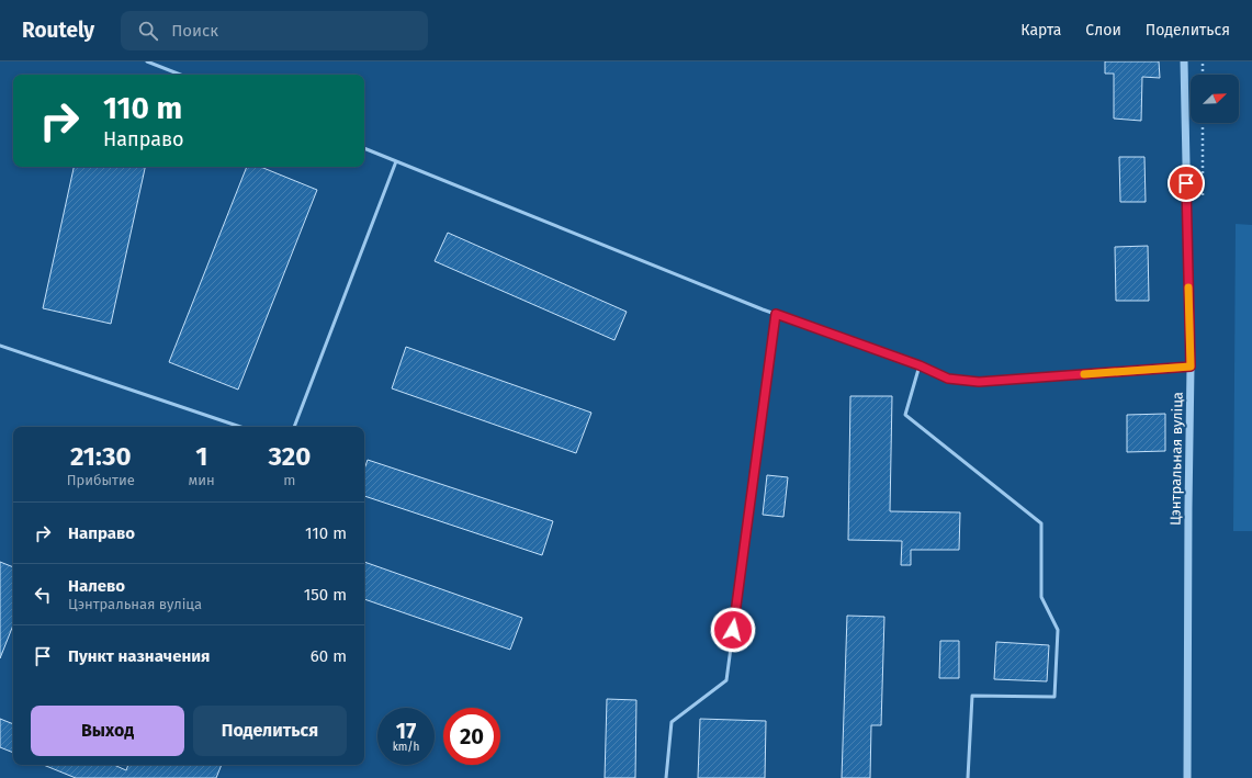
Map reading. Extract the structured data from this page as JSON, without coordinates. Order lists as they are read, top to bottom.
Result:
{
  "streets": {
    "street": ["Цэнтральная вуліца"]
  },
  "north": "top right",
  "page": {
    "header": "Routely",
    "search": "Поиск",
    "nav": ["Карта", "Слои", "Поделиться"],
    "turn": ["110 m", "Направо"],
    "eta": [
      "21:30",
      "Прибытие",
      "1",
      "мин",
      "320",
      "m"
    ],
    "list": [
      {
        "name": "Направо",
        "value": "110 m"
      },
      {
        "name": "Налево",
        "note": "Цэнтральная вуліца",
        "value": "150 m"
      },
      {
        "name": "Пункт назначения",
        "value": "60 m"
      }
    ],
    "buttons": ["Выход", "Поделиться"],
    "speed": "17 km/h",
    "limit": "20"
  }
}
